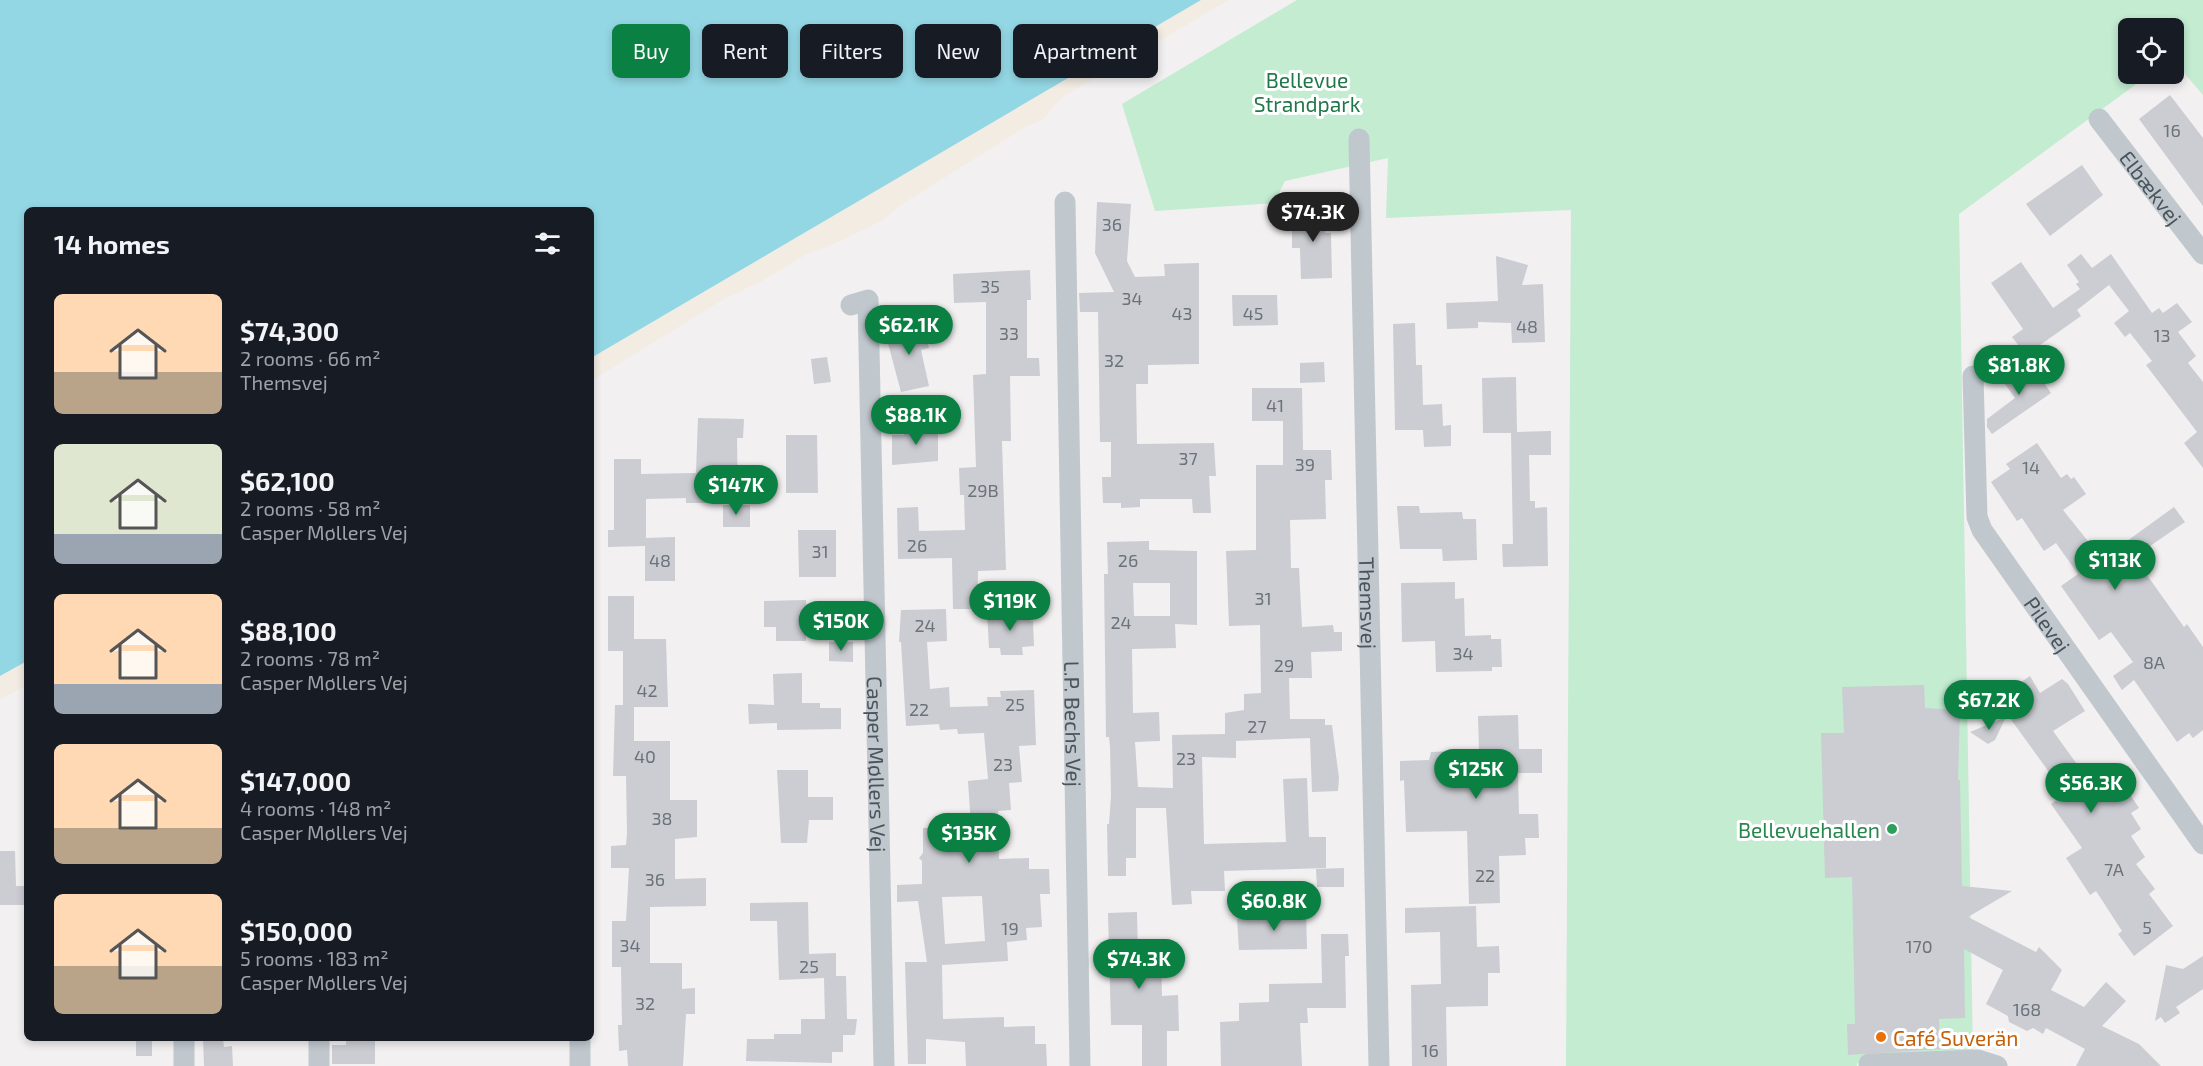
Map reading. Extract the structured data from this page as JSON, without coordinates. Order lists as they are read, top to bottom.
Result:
{
  "streets": {
    "street": [
      "Elbækvej",
      "Themsvej",
      "Pilevej",
      "L.P. Bechs Vej",
      "Casper Møllers Vej"
    ]
  },
  "parks": ["Bellevue Strandpark"],
  "places": ["Bellevuehallen", "Café Suverän"],
  "house_numbers": [
    "16",
    "36",
    "35",
    "34",
    "43",
    "45",
    "48",
    "33",
    "13",
    "32",
    "41",
    "37",
    "39",
    "14",
    "29B",
    "26",
    "31",
    "48",
    "26",
    "31",
    "24",
    "24",
    "34",
    "8A",
    "29",
    "42",
    "25",
    "22",
    "27",
    "40",
    "23",
    "23",
    "38",
    "7A",
    "22",
    "36",
    "5",
    "19",
    "34",
    "170",
    "25",
    "32",
    "168",
    "16"
  ],
  "page": {
    "chip": [
      "Buy",
      "Rent",
      "Filters",
      "New",
      "Apartment"
    ],
    "price": [
      "$74.3K",
      "$62.1K",
      "$81.8K",
      "$88.1K",
      "$147K",
      "$113K",
      "$119K",
      "$150K",
      "$67.2K",
      "$125K",
      "$56.3K",
      "$135K",
      "$60.8K",
      "$74.3K"
    ],
    "heading": "14 homes",
    "list": [
      {
        "name": "$74,300",
        "note": "2 rooms · 66 m² · Themsvej"
      },
      {
        "name": "$62,100",
        "note": "2 rooms · 58 m² · Casper Møllers Vej"
      },
      {
        "name": "$88,100",
        "note": "2 rooms · 78 m² · Casper Møllers Vej"
      },
      {
        "name": "$147,000",
        "note": "4 rooms · 148 m² · Casper Møllers Vej"
      },
      {
        "name": "$150,000",
        "note": "5 rooms · 183 m² · Casper Møllers Vej"
      }
    ]
  }
}
